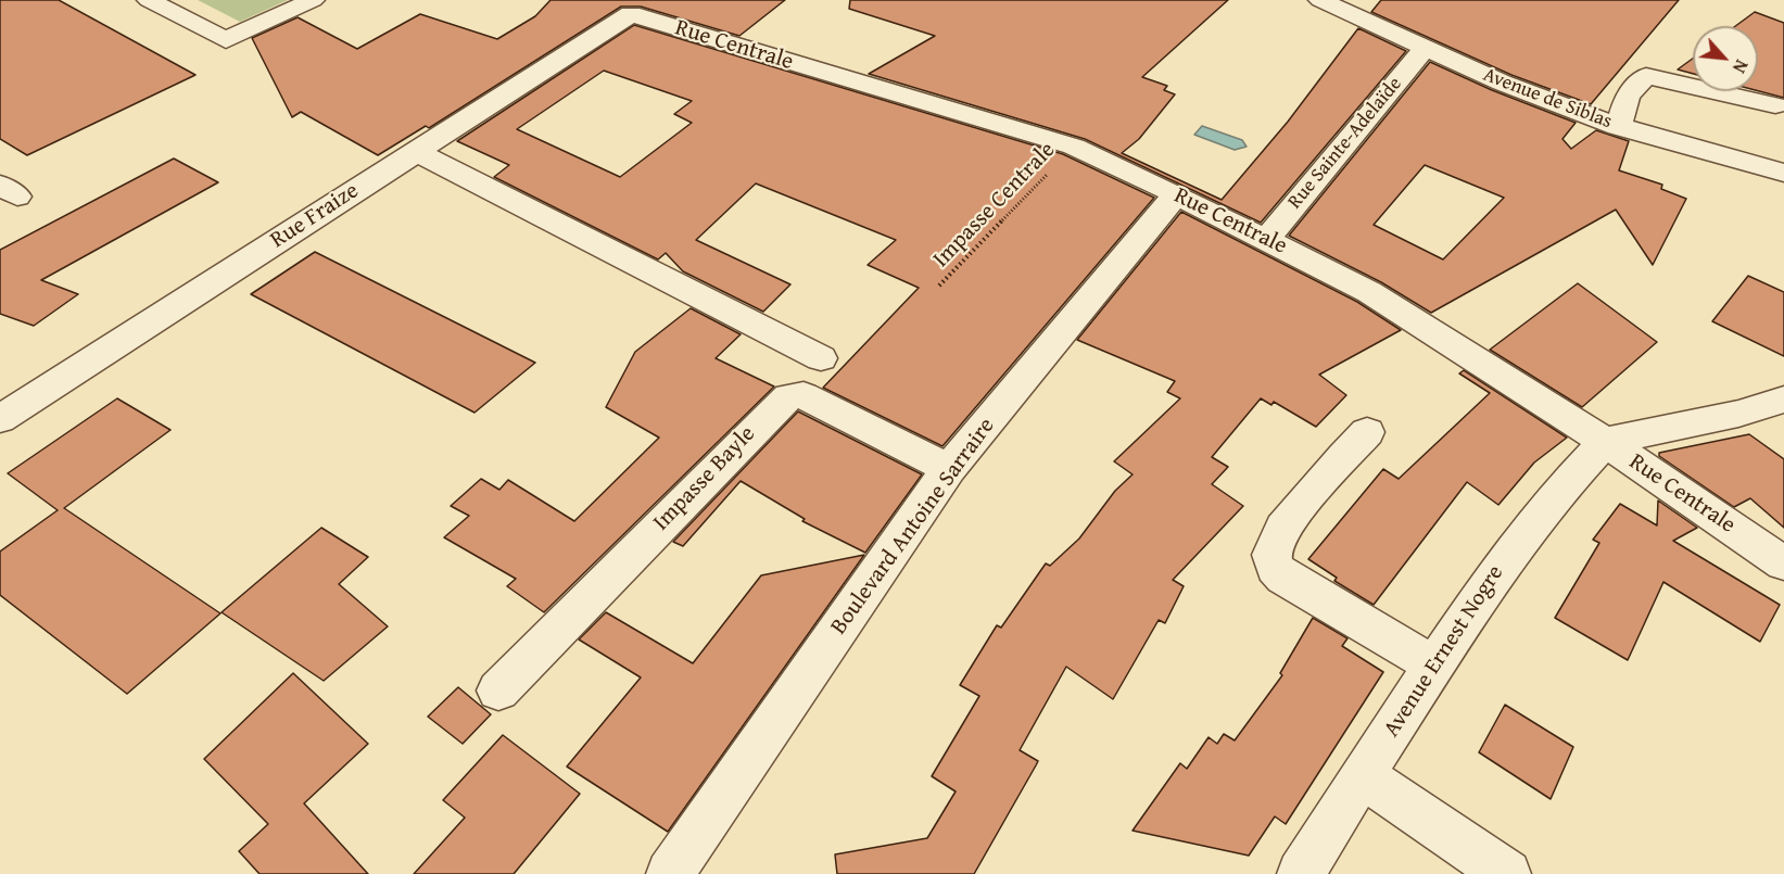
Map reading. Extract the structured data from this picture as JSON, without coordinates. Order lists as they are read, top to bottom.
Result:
{
  "streets": {
    "street": [
      "Rue Centrale",
      "Avenue de Siblas",
      "Rue Sainte-Adelaïde",
      "Rue Fraize",
      "Impasse Bayle",
      "Boulevard Antoine Sarraire",
      "Avenue Ernest Nogre"
    ],
    "path": ["Impasse Centrale"]
  },
  "crossings": [
    ["Rue Centrale", "Rue Sainte-Adelaïde"],
    ["Rue Centrale", "Impasse Centrale"],
    ["Rue Centrale", "Rue Fraize"],
    ["Rue Centrale", "Boulevard Antoine Sarraire"],
    ["Rue Centrale", "Avenue Ernest Nogre"],
    ["Avenue de Siblas", "Rue Sainte-Adelaïde"],
    ["Impasse Bayle", "Boulevard Antoine Sarraire"]
  ],
  "north": "bottom right"
}
